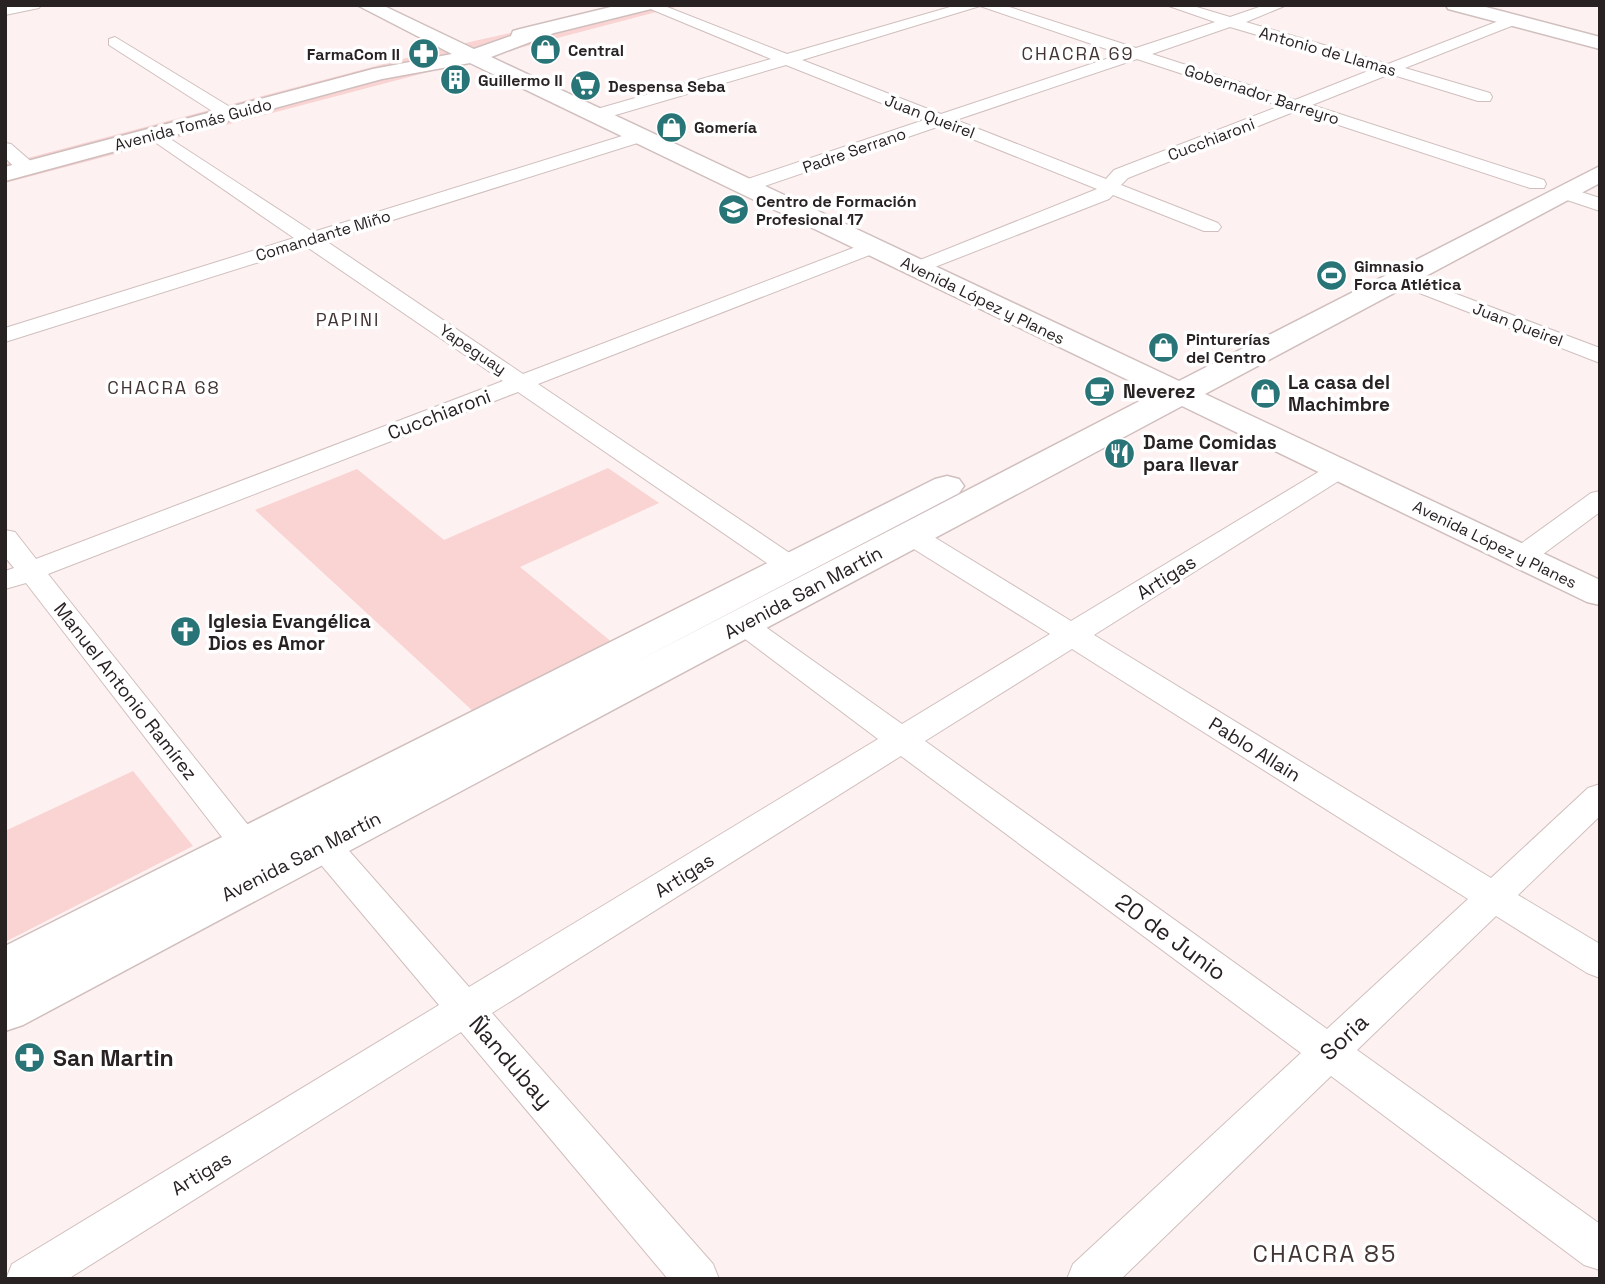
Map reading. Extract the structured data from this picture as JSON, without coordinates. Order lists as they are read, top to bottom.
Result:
{
  "streets": {
    "main road": ["Avenida Tomás Guido", "Avenida López y Planes", "Avenida San Martín"],
    "street": [
      "Antonio de Llamas",
      "Gobernador Barreyro",
      "Juan Queirel",
      "Cucchiaroni",
      "Padre Serrano",
      "Comandante Miño",
      "Yapeguay",
      "Artigas",
      "Manuel Antonio Ramírez",
      "Pablo Allain",
      "20 de Junio",
      "Soria",
      "Ñandubay"
    ]
  },
  "crossings": [
    ["Antonio de Llamas", "Cucchiaroni"],
    ["Antonio de Llamas", "Padre Serrano"],
    ["Gobernador Barreyro", "Cucchiaroni"],
    ["Gobernador Barreyro", "Padre Serrano"],
    ["Gobernador Barreyro", "Avenida San Martín"],
    ["Juan Queirel", "Avenida Tomás Guido"],
    ["Juan Queirel", "Cucchiaroni"],
    ["Juan Queirel", "Padre Serrano"],
    ["Juan Queirel", "Avenida San Martín"],
    ["Avenida Tomás Guido", "Avenida López y Planes"],
    ["Avenida Tomás Guido", "Yapeguay"],
    ["Cucchiaroni", "Avenida López y Planes"],
    ["Cucchiaroni", "Yapeguay"],
    ["Cucchiaroni", "Manuel Antonio Ramírez"],
    ["Padre Serrano", "Avenida López y Planes"],
    ["Comandante Miño", "Avenida López y Planes"],
    ["Comandante Miño", "Yapeguay"],
    ["Avenida López y Planes", "Artigas"],
    ["Avenida López y Planes", "Avenida San Martín"],
    ["Yapeguay", "Avenida San Martín"],
    ["Artigas", "Pablo Allain"],
    ["Artigas", "20 de Junio"],
    ["Artigas", "Ñandubay"],
    ["Avenida San Martín", "Manuel Antonio Ramírez"],
    ["Avenida San Martín", "Pablo Allain"],
    ["Avenida San Martín", "20 de Junio"],
    ["Avenida San Martín", "Ñandubay"],
    ["Pablo Allain", "Soria"],
    ["20 de Junio", "Soria"]
  ],
  "districts": [
    "CHACRA 69",
    "PAPINI",
    "CHACRA 68",
    "CHACRA 85"
  ],
  "places": {
    "shop": [
      "Central",
      "Gomería",
      "Pinturerías del Centro",
      "La casa del Machimbre"
    ],
    "pharmacy": ["FarmaCom II", "San Martin"],
    "building": ["Guillermo II"],
    "supermarket": ["Despensa Seba"],
    "school or university": ["Centro de Formación Profesional 17"],
    "sports": ["Gimnasio Forca Atlética"],
    "cafe": ["Neverez"],
    "restaurant": ["Dame Comidas para llevar"],
    "church": ["Iglesia Evangélica Dios es Amor"]
  }
}
